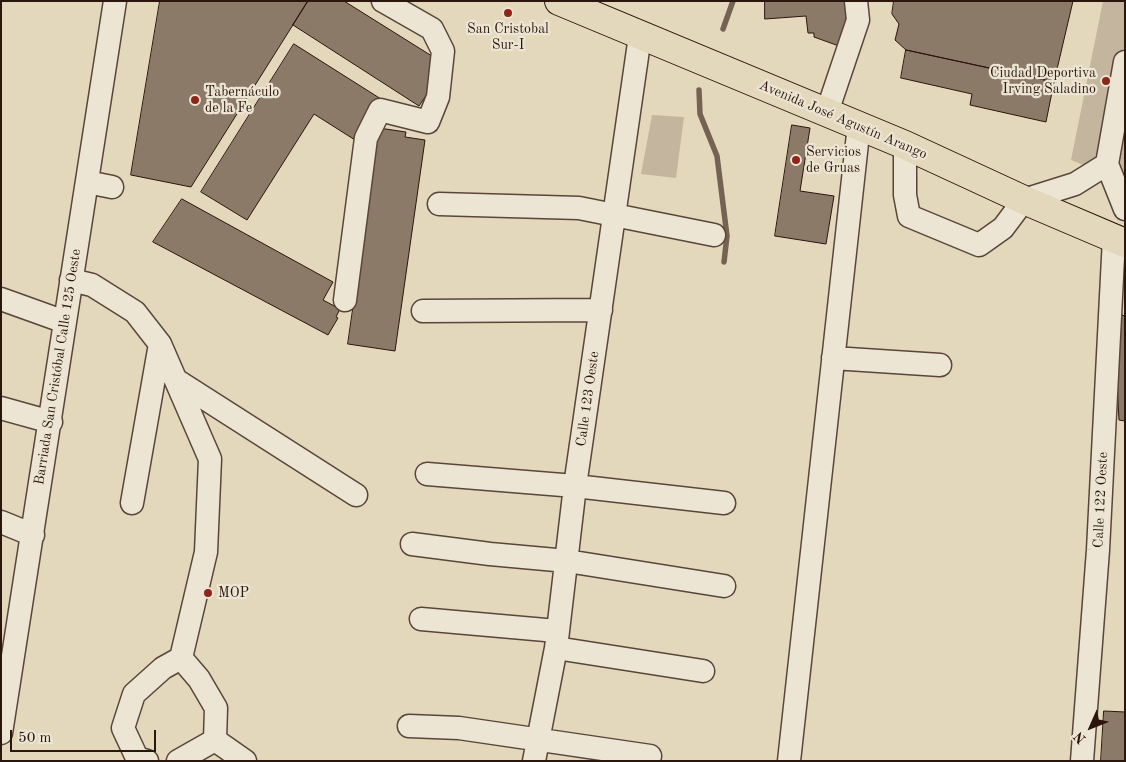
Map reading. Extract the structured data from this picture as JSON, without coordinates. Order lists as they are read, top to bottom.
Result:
{
  "streets": {
    "main road": ["Avenida José Agustín Arango"],
    "street": ["Barriada San Cristóbal Calle 125 Oeste", "Calle 123 Oeste", "Calle 122 Oeste"]
  },
  "crossings": [
    ["Avenida José Agustín Arango", "Calle 123 Oeste"],
    ["Avenida José Agustín Arango", "Calle 122 Oeste"]
  ],
  "places": [
    "San Cristobal Sur-I",
    "Ciudad Deportiva Irving Saladino",
    "Tabernáculo de la Fe",
    "Servicios de Gruas",
    "MOP"
  ],
  "scale_bar": "50 m",
  "north": "bottom left"
}
